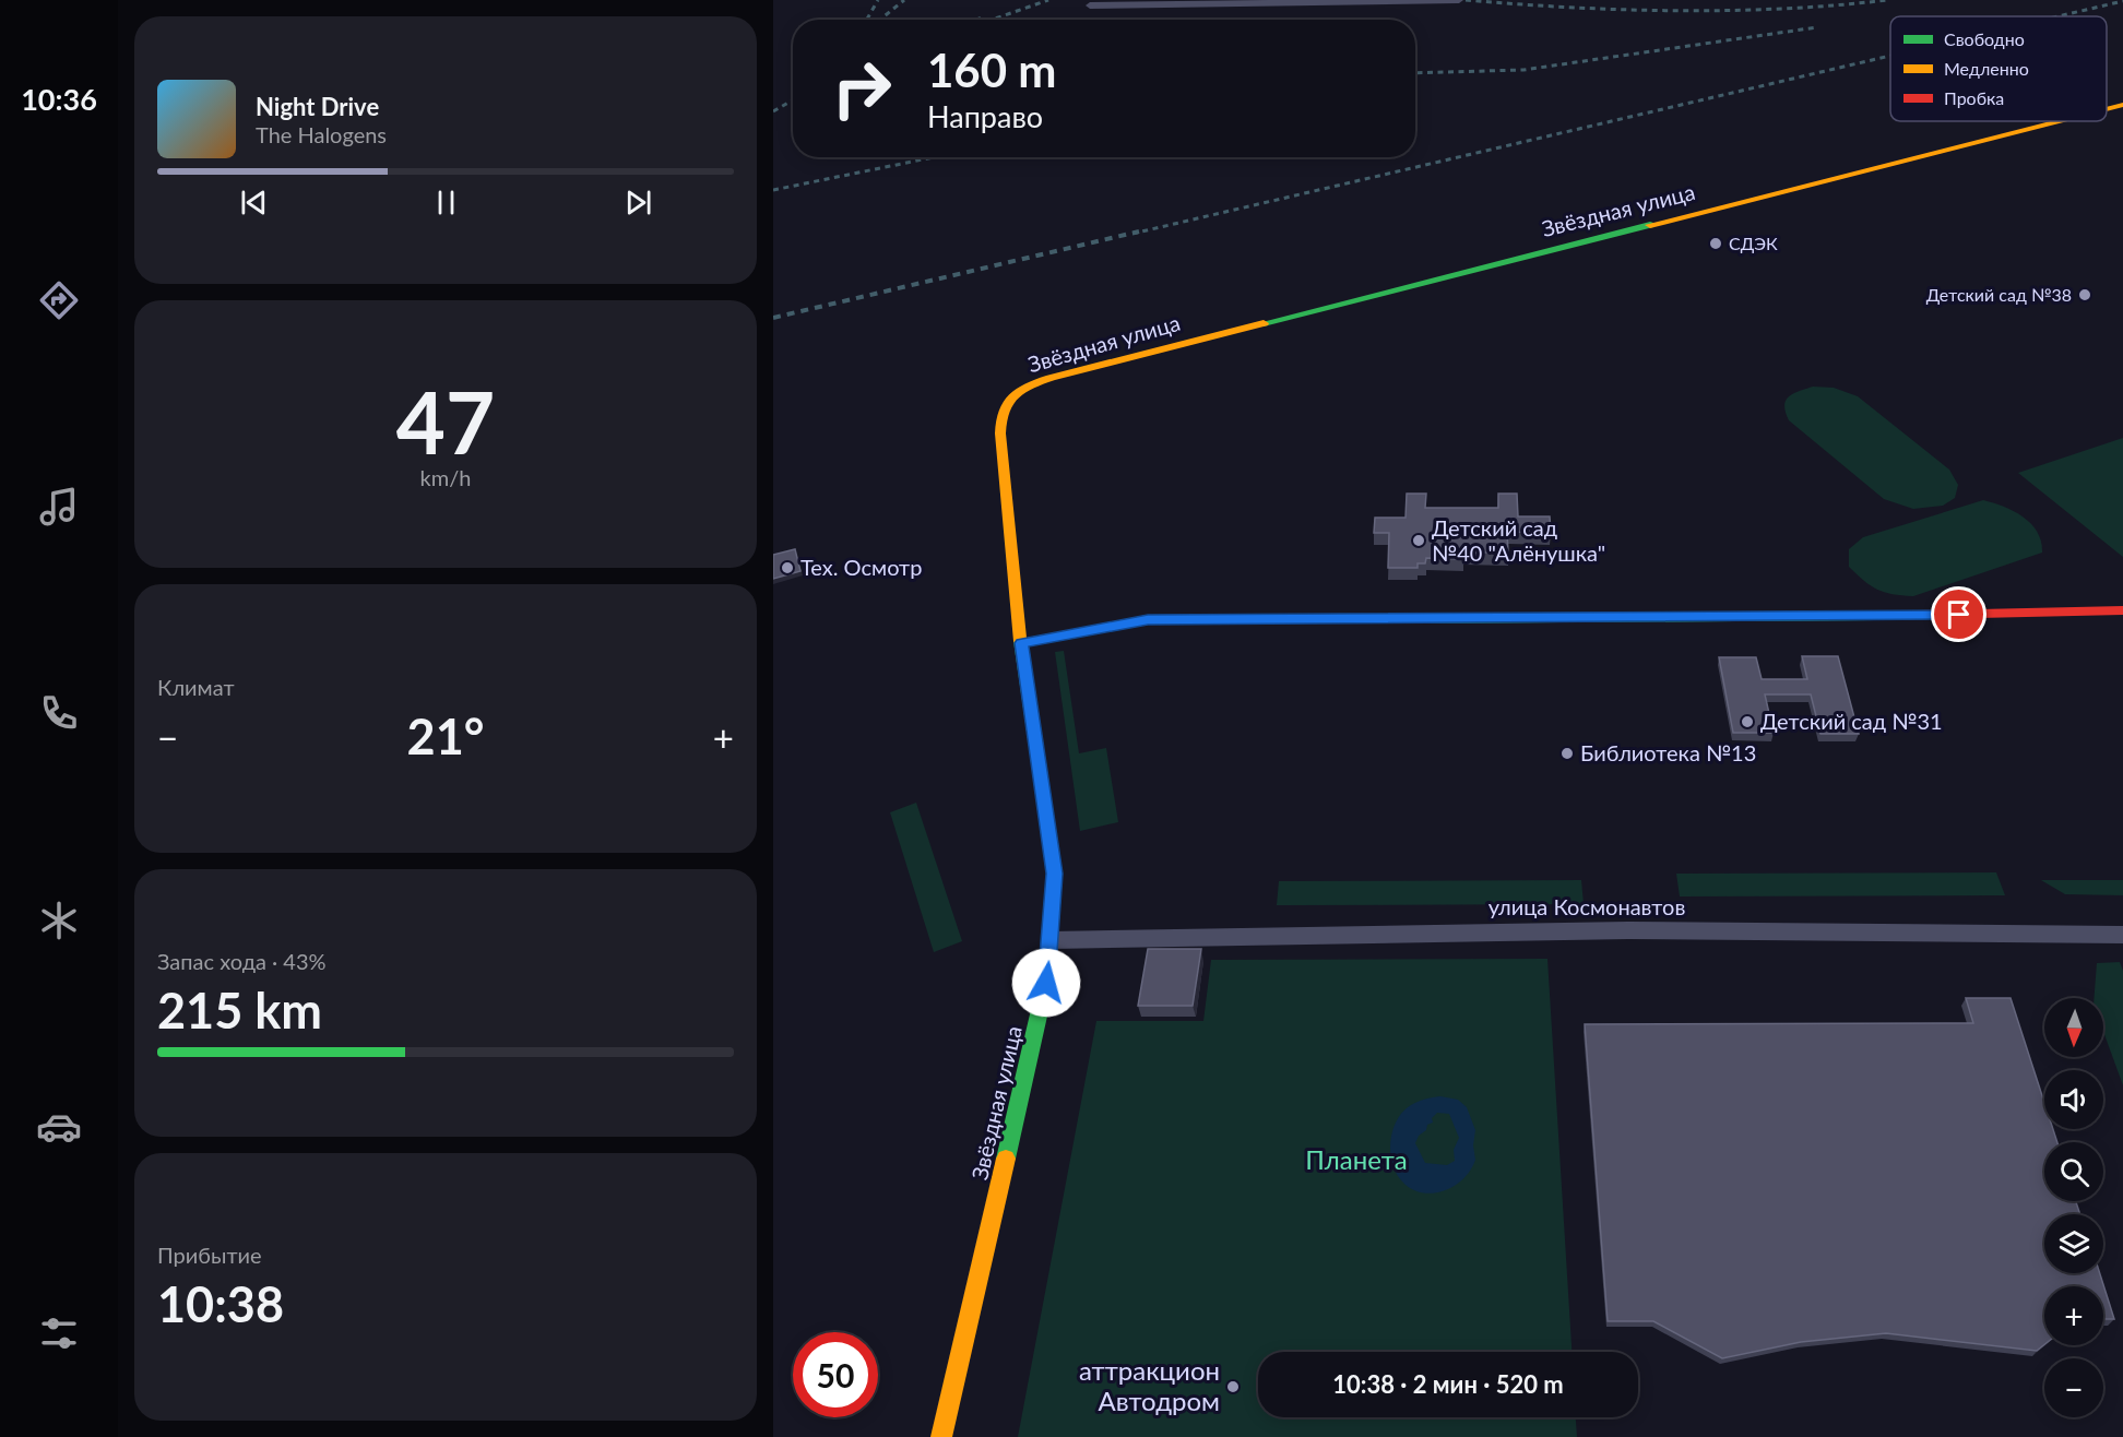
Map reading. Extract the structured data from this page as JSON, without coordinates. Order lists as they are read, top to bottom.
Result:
{
  "streets": {
    "main road": ["Звёздная улица"],
    "street": ["улица Космонавтов"]
  },
  "crossings": [
    ["Звёздная улица", "улица Космонавтов"]
  ],
  "parks": ["Планета"],
  "places": [
    "СДЭК",
    "Детский сад №38",
    "Детский сад №40 \"Алёнушка\"",
    "Тех. Осмотр",
    "Детский сад №31",
    "Библиотека №13",
    "аттракцион Автодром"
  ],
  "legend": ["Свободно", "Медленно", "Пробка"],
  "north": "bottom",
  "page": {
    "tabs": "10:36",
    "turn": ["160 m", "Направо"],
    "song": ["Night Drive", "The Halogens"],
    "tile": [
      ["47", "km/h"],
      "Климат",
      ["Запас хода · 43%", "215 km"],
      ["Прибытие", "10:38"]
    ],
    "heat": ["−", "21°", "+"],
    "map_buttons": ["+", "−"],
    "limit": "50",
    "trip": "10:38 · 2 мин · 520 m"
  }
}
